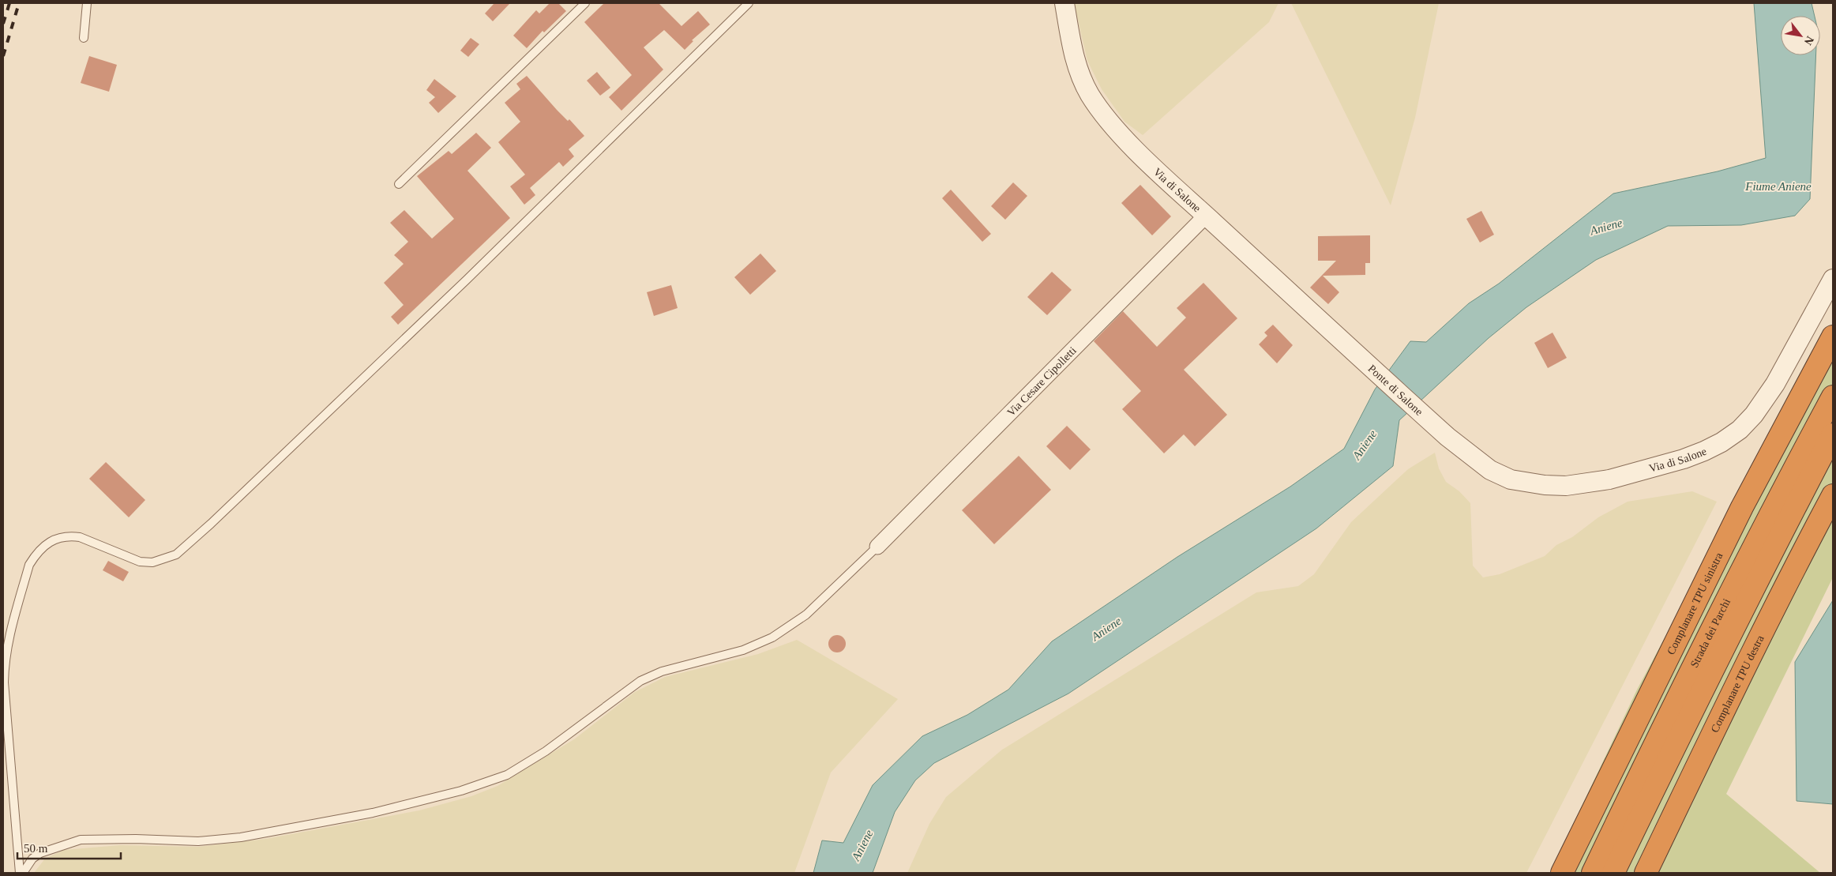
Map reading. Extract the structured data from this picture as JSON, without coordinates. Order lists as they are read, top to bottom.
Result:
{
  "streets": {
    "highway": ["Complanare TPU sinistra", "Strada dei Parchi", "Complanare TPU destra"],
    "street": ["Via di Salone", "Via Cesare Cipolletti", "Ponte di Salone"]
  },
  "crossings": [
    ["Via di Salone", "Via Cesare Cipolletti"],
    ["Via di Salone", "Ponte di Salone"]
  ],
  "water": ["Fiume Aniene", "Aniene"],
  "scale_bar": "50 m",
  "north": "bottom right"
}
